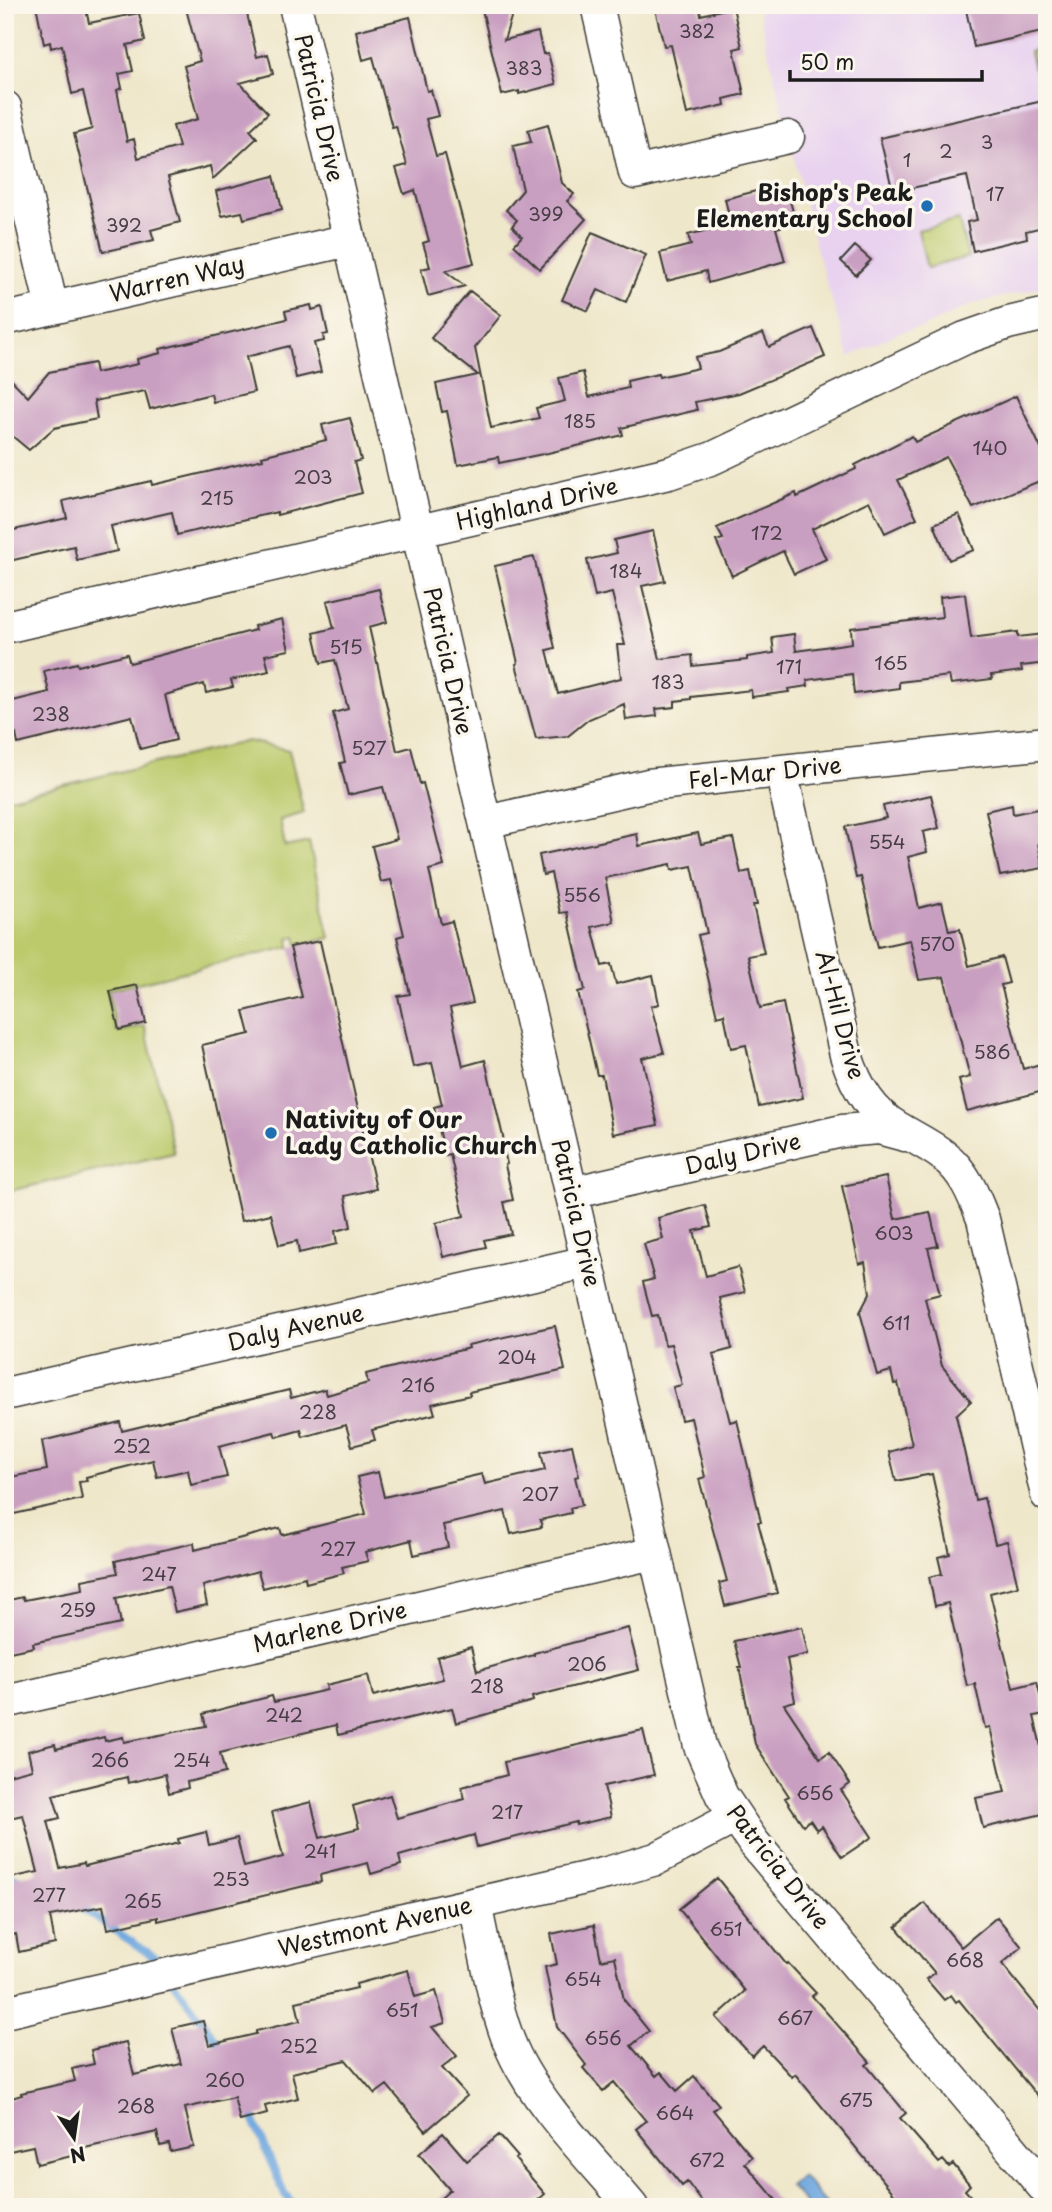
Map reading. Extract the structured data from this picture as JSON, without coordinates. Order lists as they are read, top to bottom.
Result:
{
  "streets": {
    "street": [
      "Patricia Drive",
      "Warren Way",
      "Highland Drive",
      "Fel-Mar Drive",
      "Al-Hil Drive",
      "Daly Drive",
      "Daly Avenue",
      "Marlene Drive",
      "Westmont Avenue"
    ]
  },
  "crossings": [
    ["Patricia Drive", "Warren Way"],
    ["Patricia Drive", "Highland Drive"],
    ["Patricia Drive", "Fel-Mar Drive"],
    ["Patricia Drive", "Daly Drive"],
    ["Patricia Drive", "Daly Avenue"],
    ["Patricia Drive", "Marlene Drive"],
    ["Patricia Drive", "Westmont Avenue"],
    ["Fel-Mar Drive", "Al-Hil Drive"],
    ["Al-Hil Drive", "Daly Drive"]
  ],
  "places": ["Bishop's Peak Elementary School", "Nativity of Our Lady Catholic Church"],
  "house_numbers": [
    "382",
    "383",
    "3",
    "2",
    "1",
    "17",
    "399",
    "392",
    "185",
    "140",
    "203",
    "215",
    "172",
    "184",
    "515",
    "165",
    "171",
    "183",
    "238",
    "527",
    "554",
    "556",
    "570",
    "586",
    "603",
    "611",
    "204",
    "216",
    "228",
    "252",
    "207",
    "227",
    "247",
    "259",
    "206",
    "218",
    "242",
    "266",
    "254",
    "656",
    "217",
    "241",
    "253",
    "277",
    "265",
    "651",
    "668",
    "654",
    "651",
    "667",
    "656",
    "252",
    "260",
    "675",
    "268",
    "664",
    "672"
  ],
  "scale_bar": "50 m",
  "north": "bottom"
}
